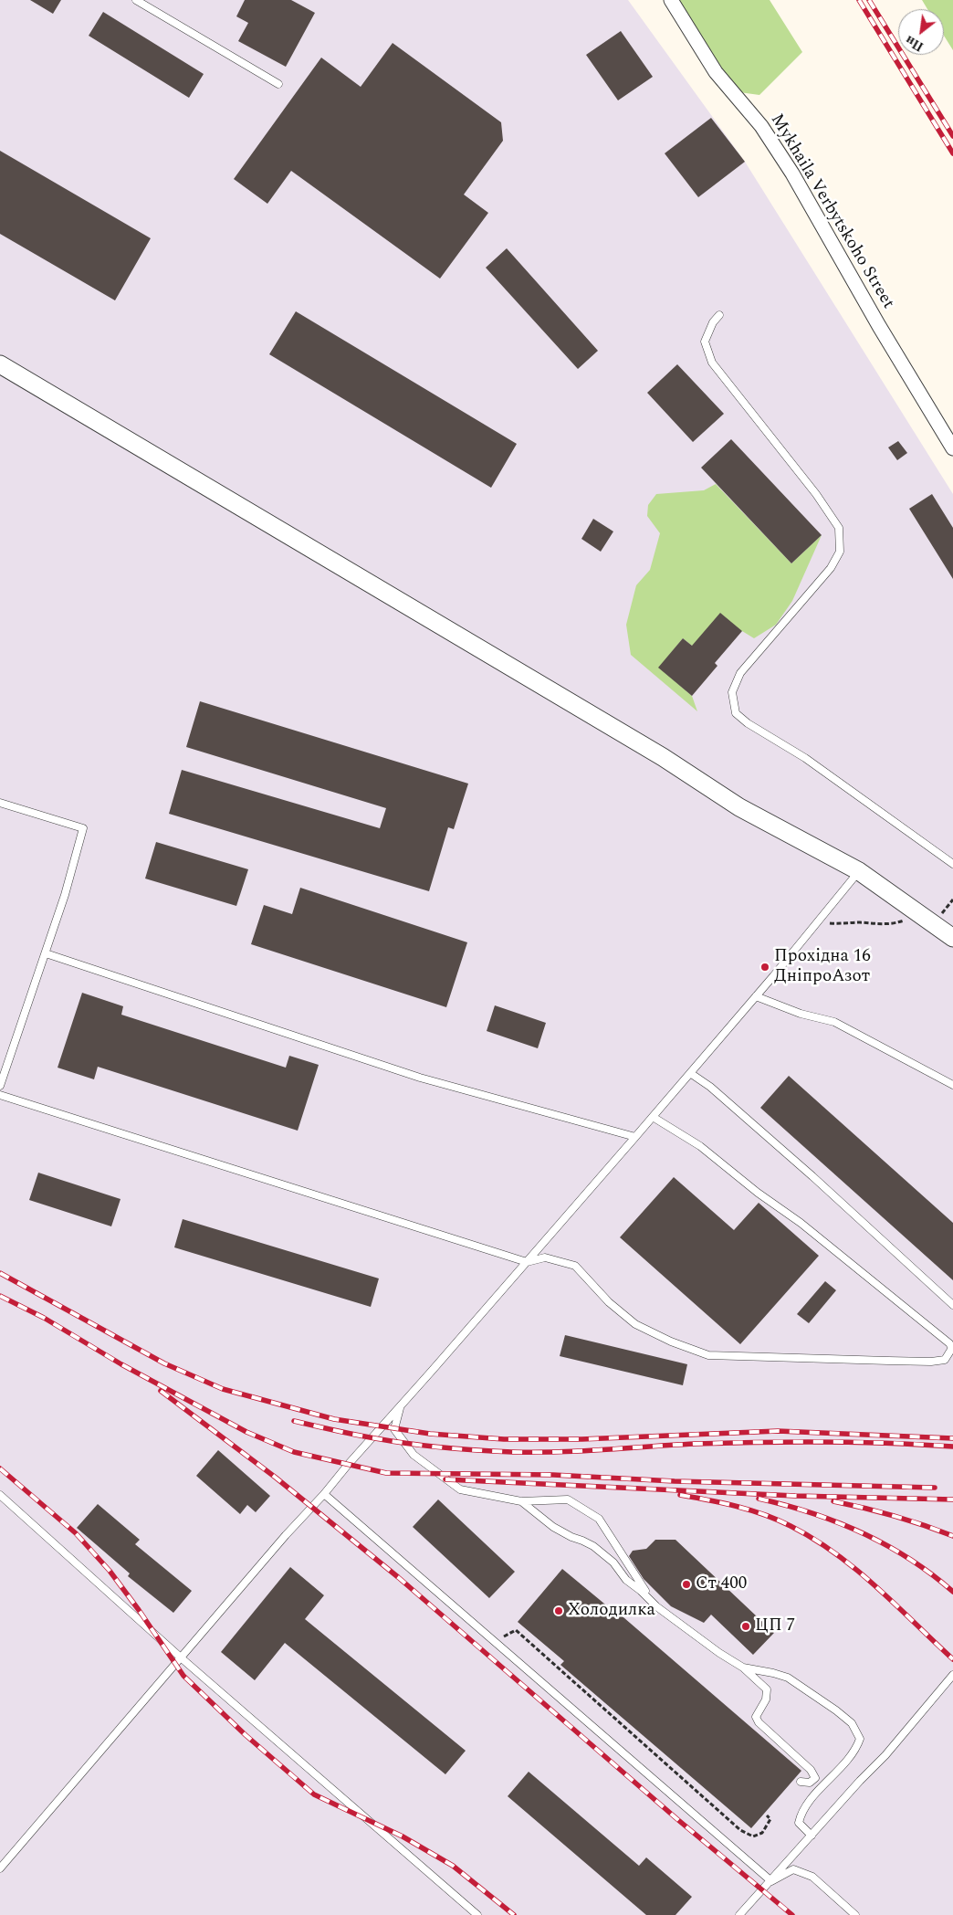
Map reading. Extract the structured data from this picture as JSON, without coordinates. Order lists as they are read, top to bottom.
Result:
{
  "streets": {
    "street": ["Mykhaila Verbytskoho Street"]
  },
  "places": [
    "Прохідна 16 ДніпроАзот",
    "Ст 400",
    "Холодилка",
    "ЦП 7"
  ],
  "north": "bottom left"
}
